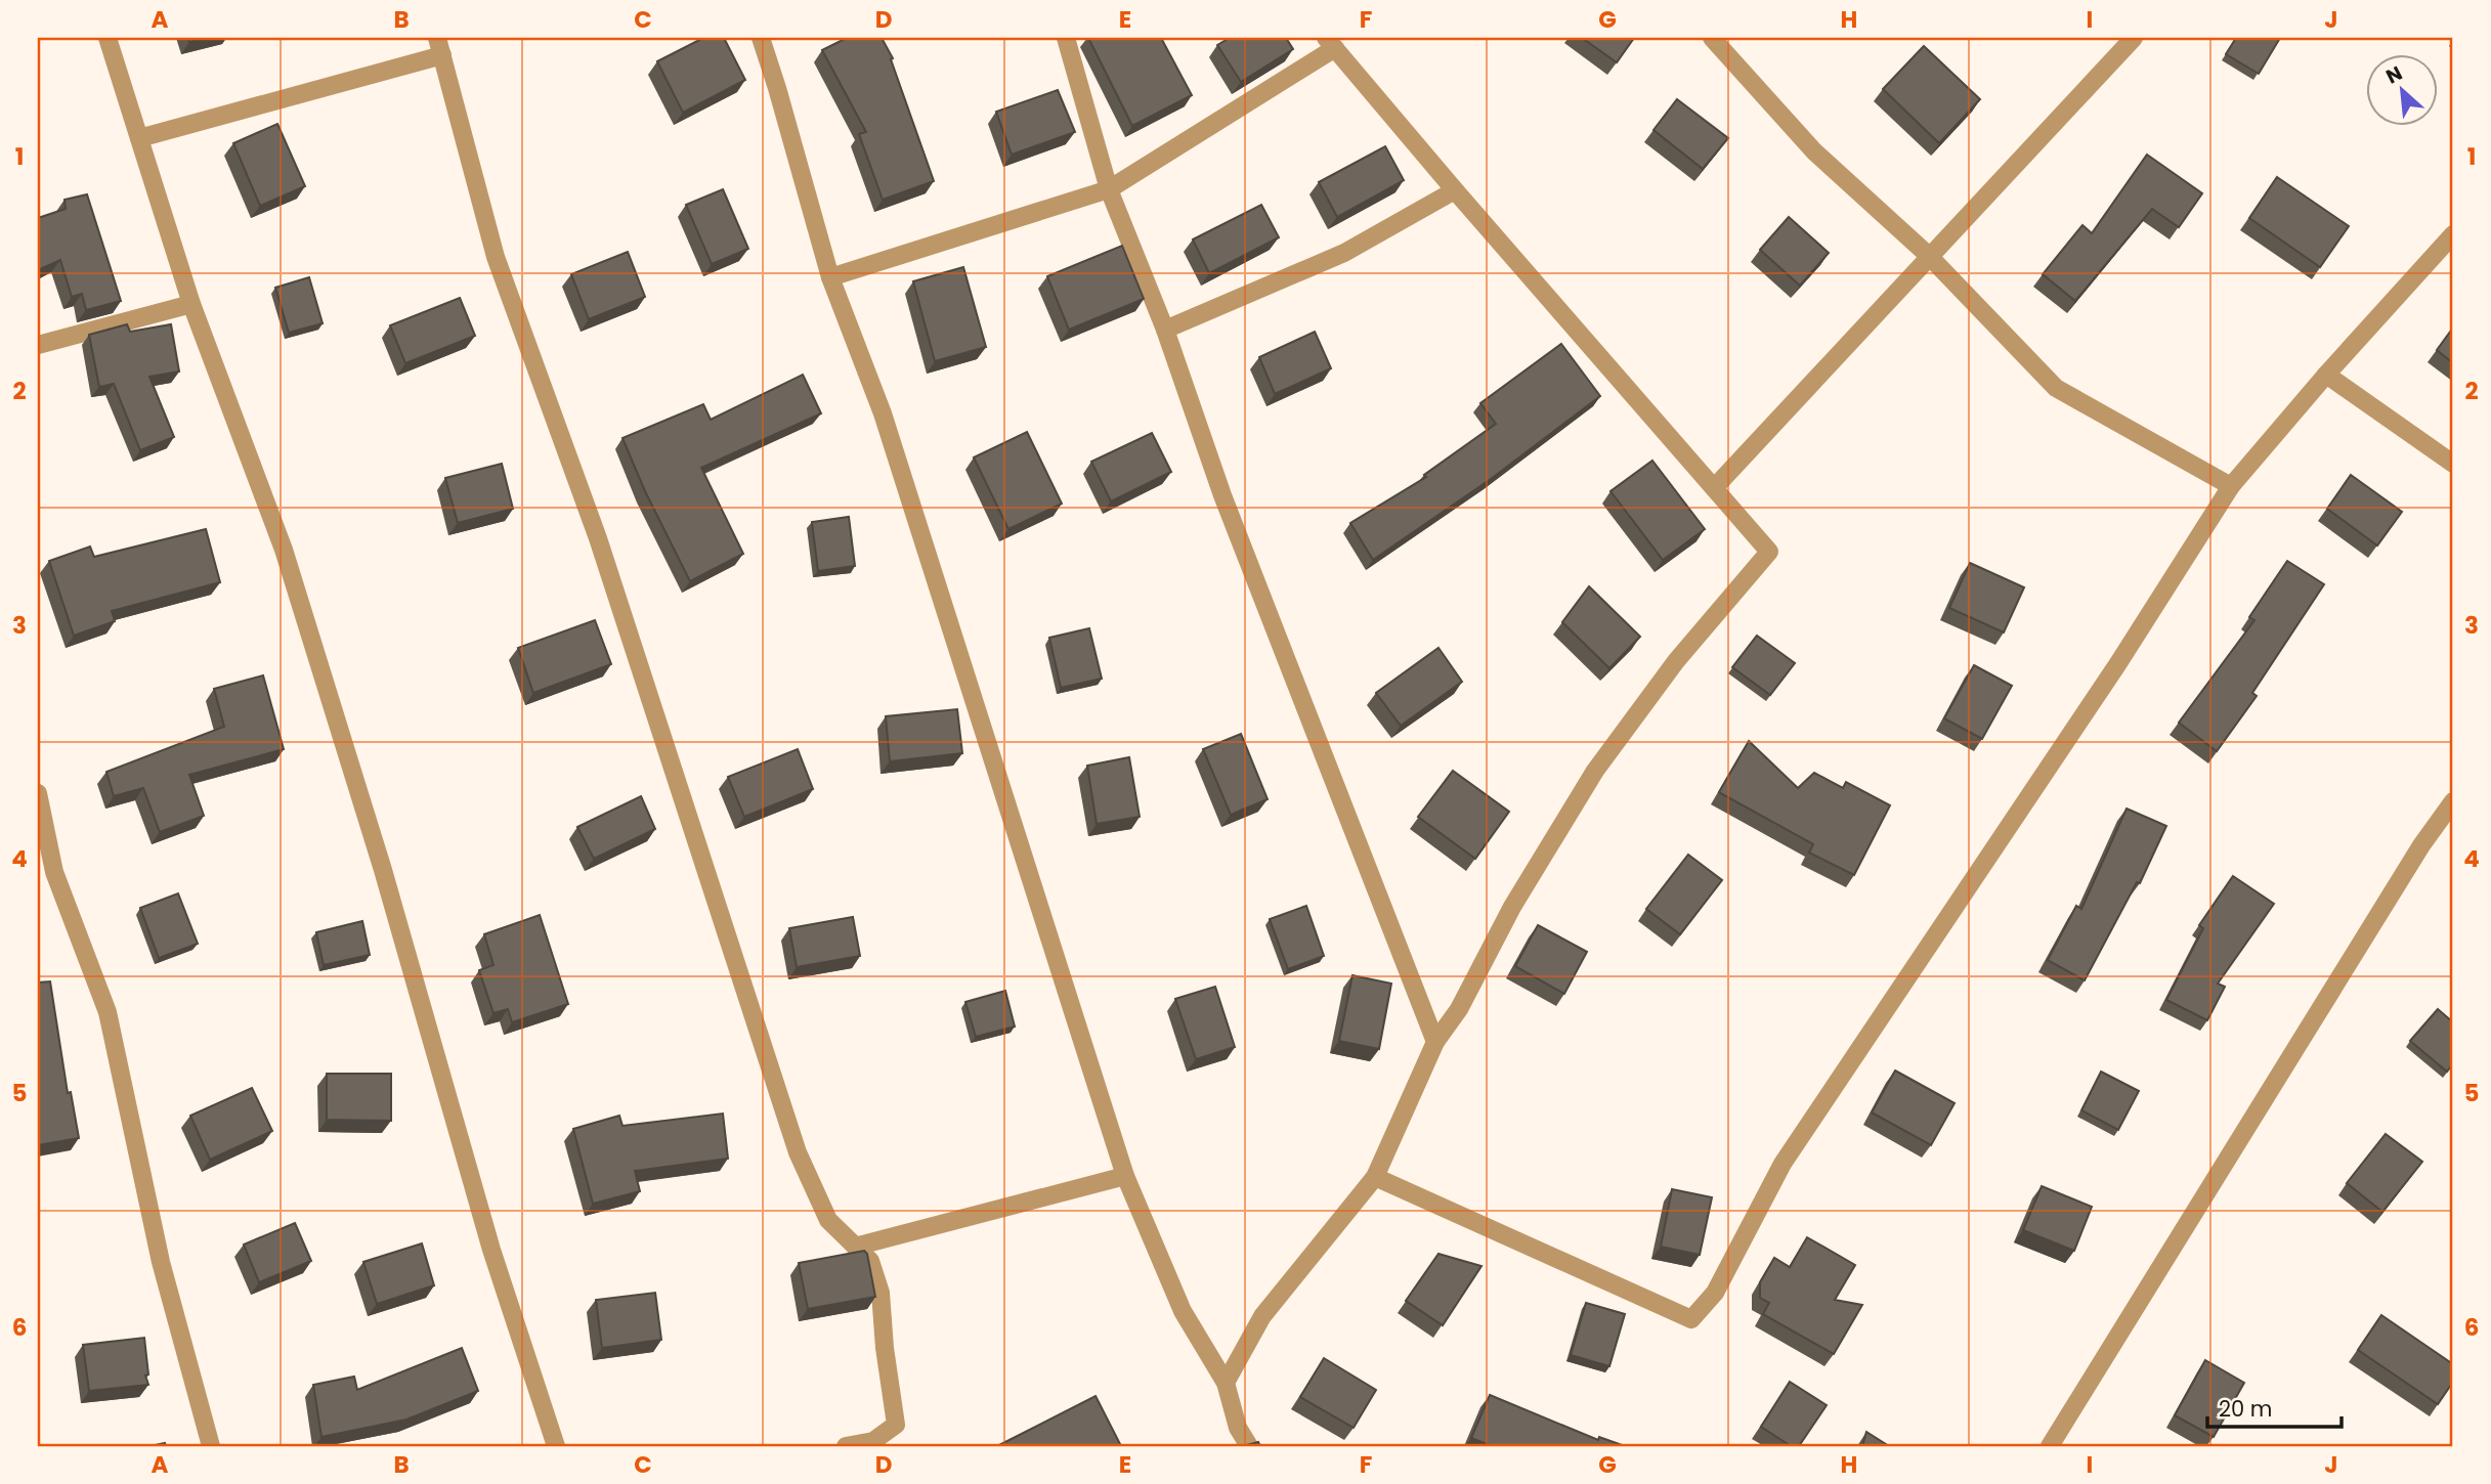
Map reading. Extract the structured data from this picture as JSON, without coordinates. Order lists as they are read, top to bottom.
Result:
{
  "scale_bar": "20 m",
  "north": "top left",
  "grid": {
    "columns": [
      "A",
      "B",
      "C",
      "D",
      "E",
      "F",
      "G",
      "H",
      "I",
      "J"
    ],
    "rows": [
      "1",
      "2",
      "3",
      "4",
      "5",
      "6"
    ]
  }
}
